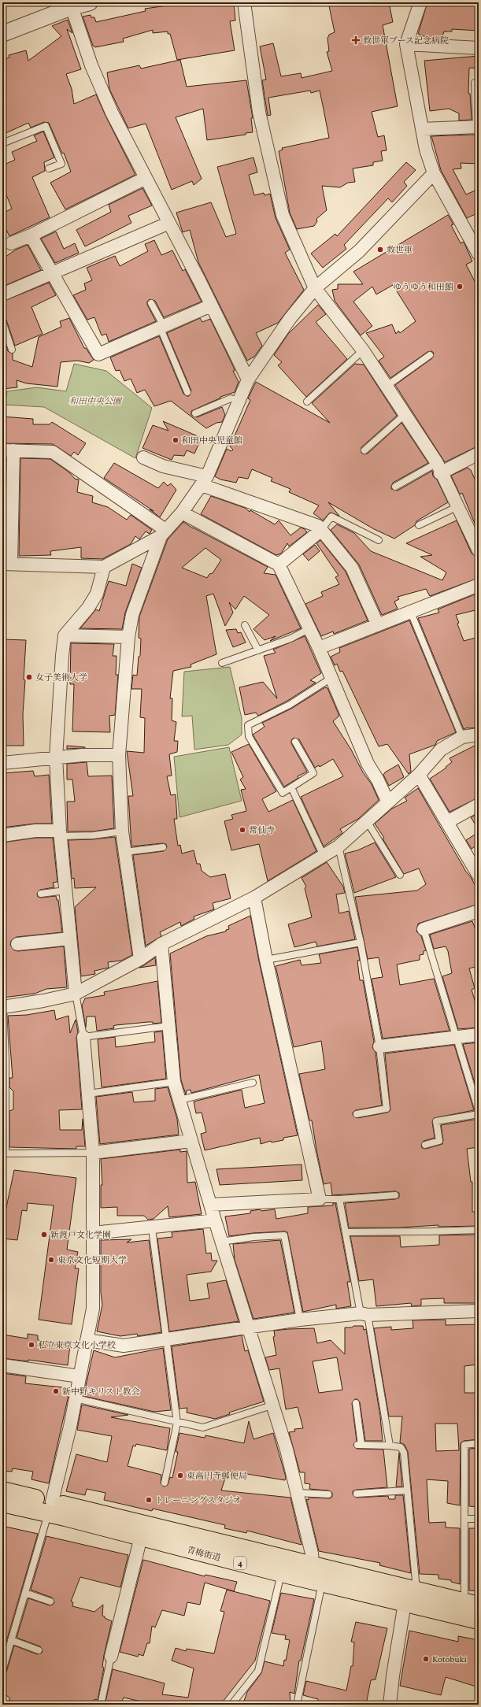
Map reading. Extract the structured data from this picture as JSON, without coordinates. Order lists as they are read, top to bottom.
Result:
{
  "streets": {
    "main road": ["青梅街道", "4"]
  },
  "parks": ["和田中央公園"],
  "places": {
    "health": ["救世軍ブース記念病院"],
    "other": [
      "救世軍",
      "ゆうゆう和田館",
      "和田中央児童館",
      "女子美術大学",
      "常仙寺",
      "新渡戸文化学園",
      "東京文化短期大学",
      "私立東京文化小学校",
      "新中野キリスト教会",
      "東高円寺郵便局",
      "トレーニングスタジオ",
      "Kotobuki"
    ]
  }
}
